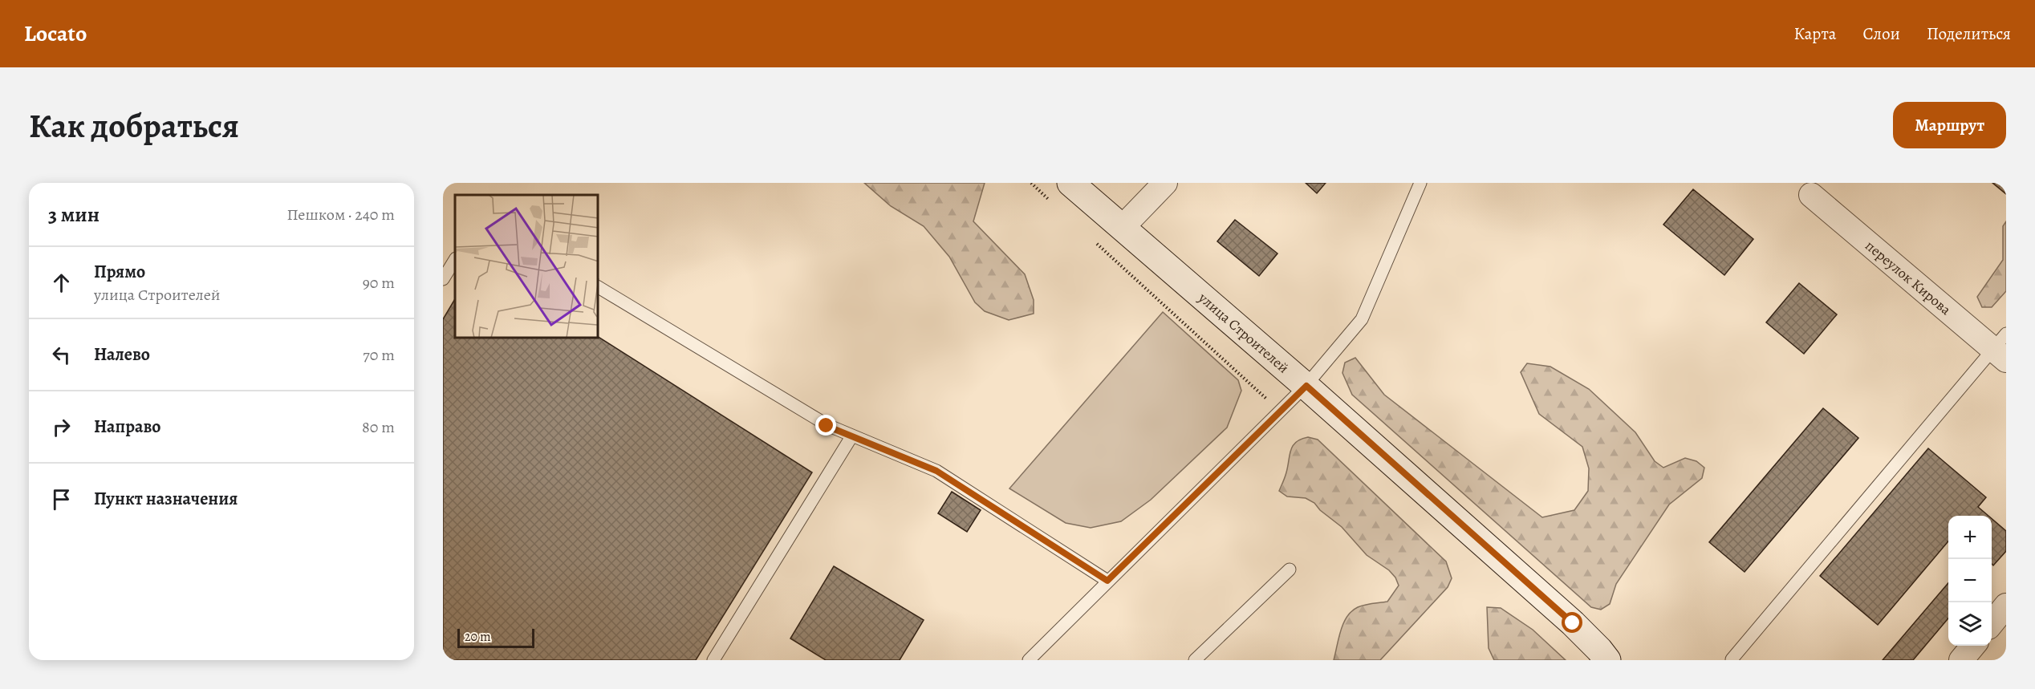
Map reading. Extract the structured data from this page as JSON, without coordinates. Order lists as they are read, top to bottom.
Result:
{
  "streets": {
    "main road": ["улица Строителей"],
    "street": ["переулок Кирова"]
  },
  "scale_bar": "20 m",
  "page": {
    "header": "Locato",
    "nav": ["Карта", "Слои", "Поделиться"],
    "buttons": "Маршрут",
    "title": "Как добраться",
    "heading": ["3 мин", "Пешком · 240 m"],
    "list": [
      ["Прямо", "улица Строителей", "90 m"],
      ["Налево", "70 m"],
      ["Направо", "80 m"],
      "Пункт назначения"
    ],
    "map_buttons": ["+", "−"],
    "scale": "20 m"
  }
}
